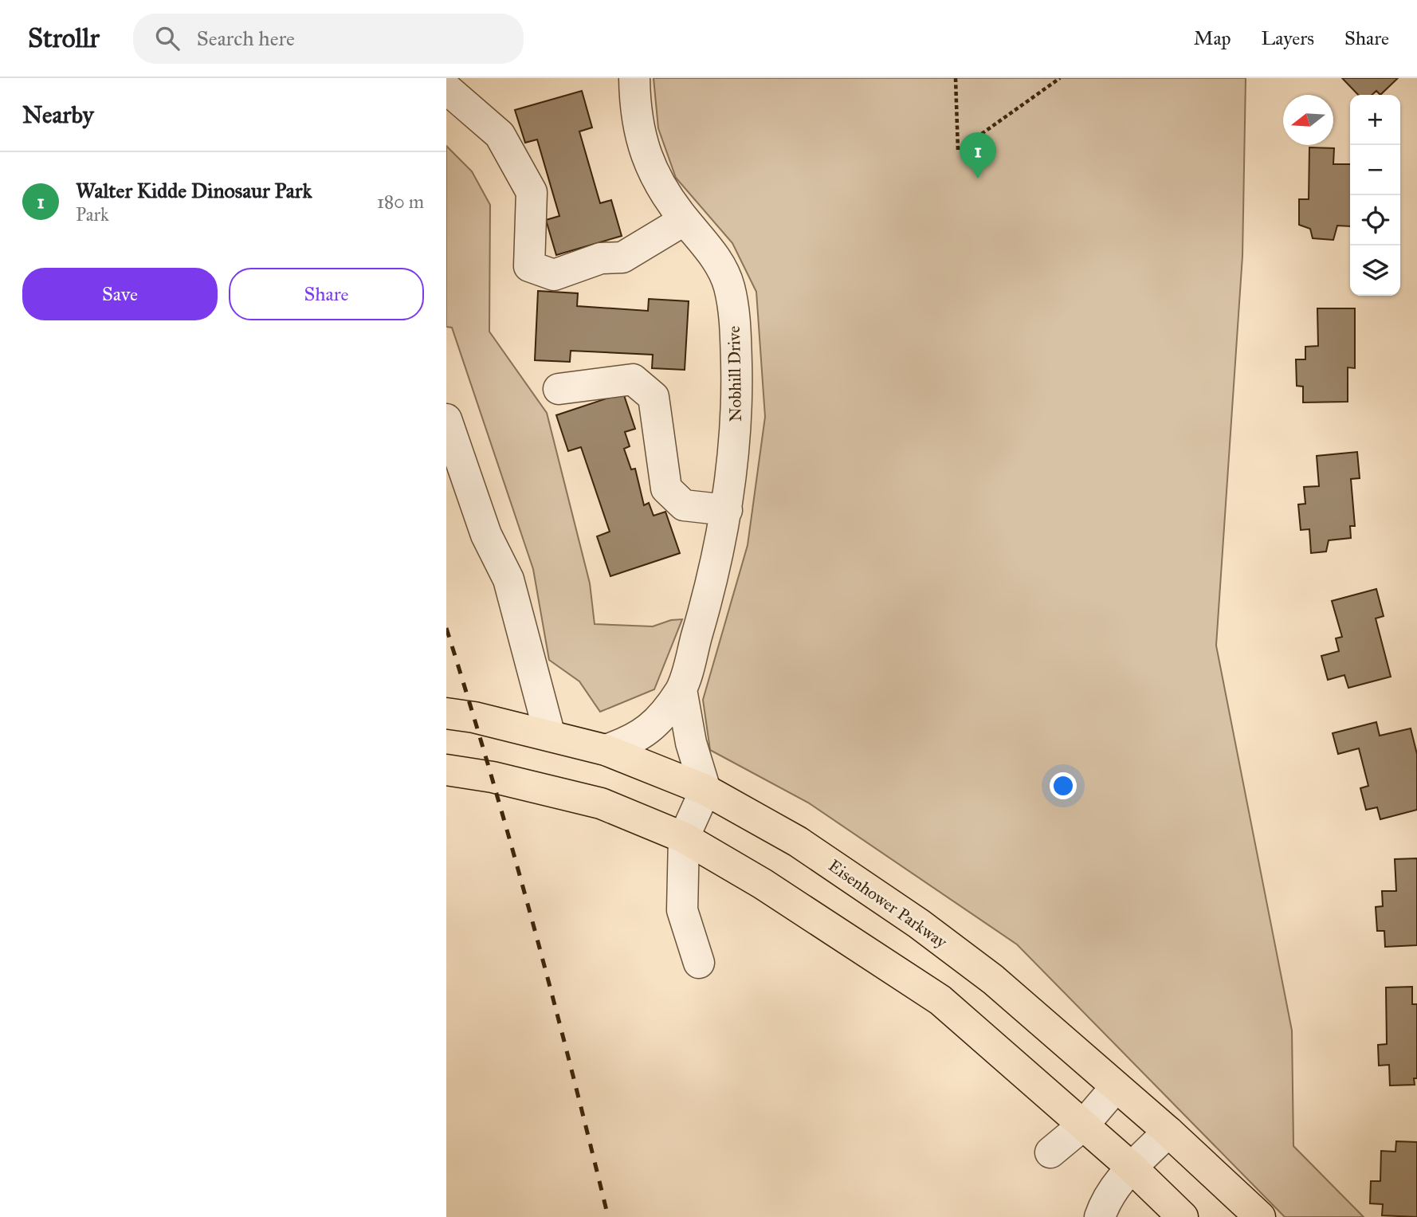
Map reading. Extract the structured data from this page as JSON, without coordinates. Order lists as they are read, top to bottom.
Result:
{
  "streets": {
    "main road": ["Eisenhower Parkway"],
    "street": ["Nobhill Drive"]
  },
  "north": "left",
  "page": {
    "header": "Strollr",
    "search": "Search here",
    "nav": ["Map", "Layers", "Share"],
    "heading": "Nearby",
    "map_buttons": ["+", "−"],
    "pins": "1",
    "list": [
      {
        "mark": "1",
        "name": "Walter Kidde Dinosaur Park",
        "note": "Park",
        "value": "180 m"
      }
    ],
    "buttons": ["Save", "Share"]
  }
}
